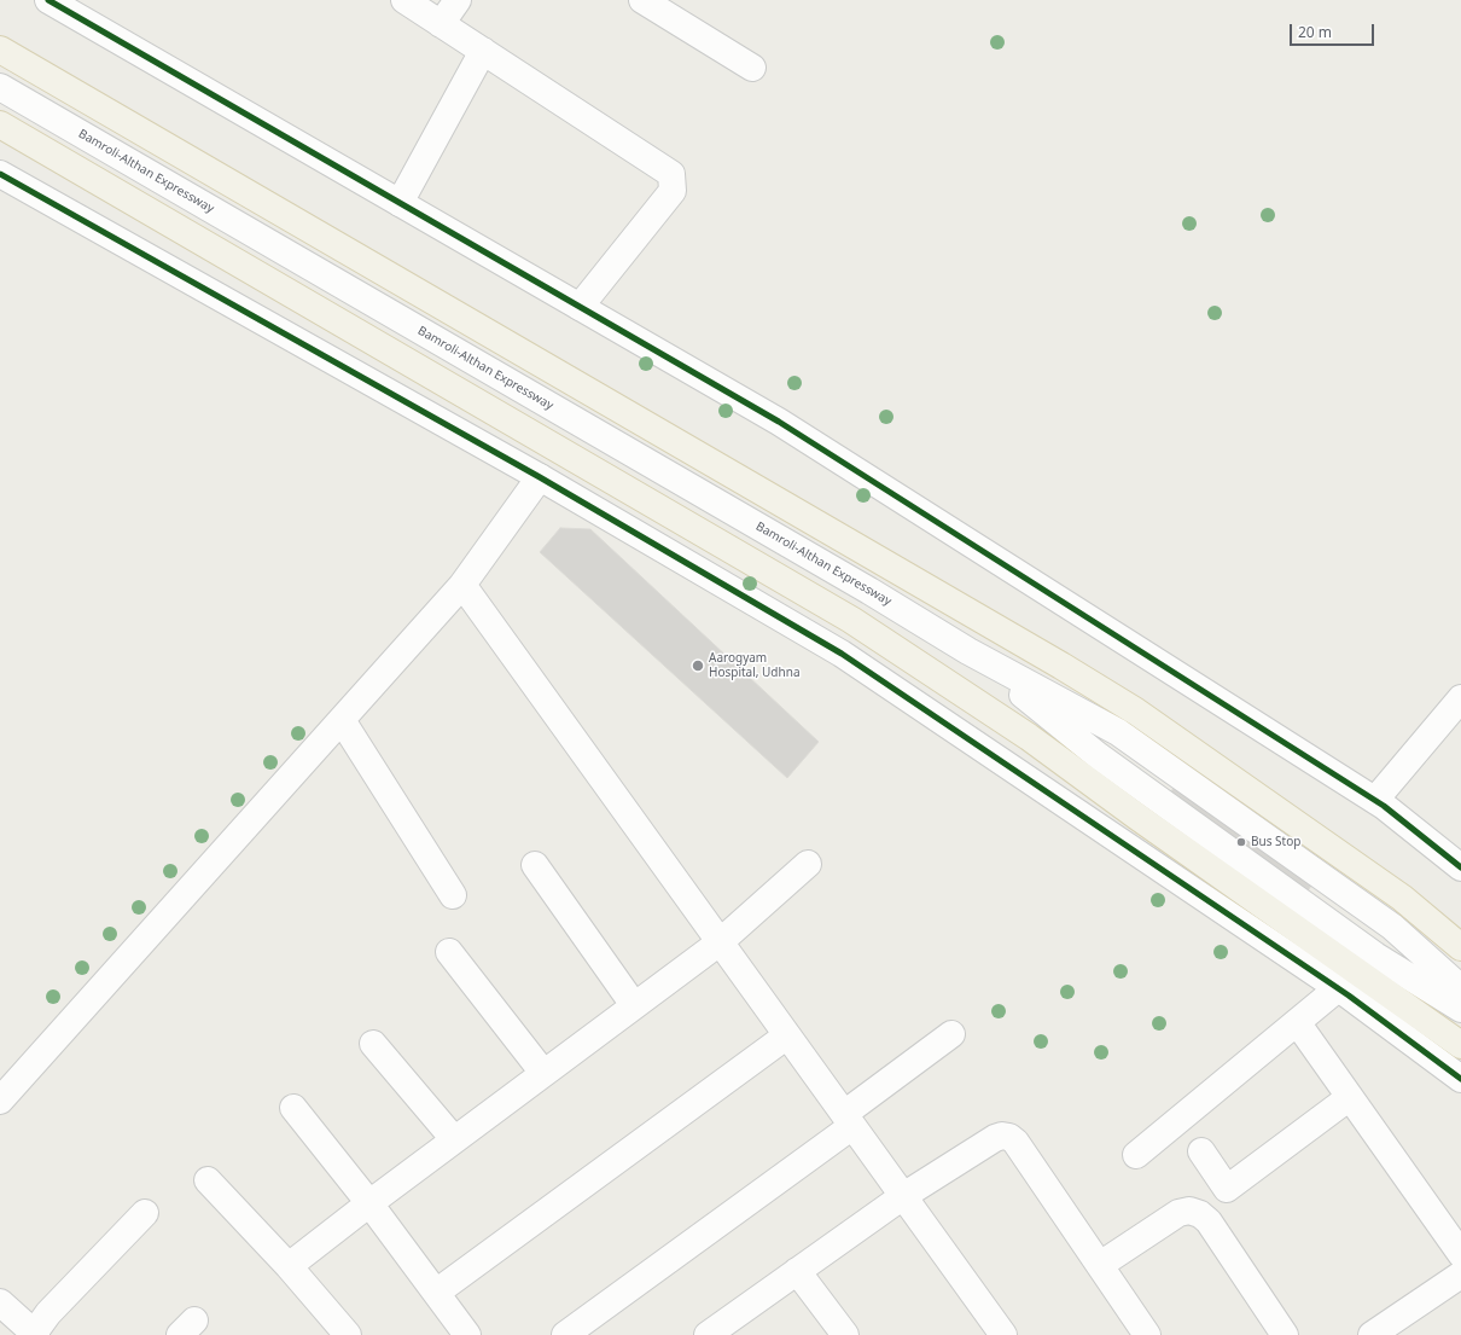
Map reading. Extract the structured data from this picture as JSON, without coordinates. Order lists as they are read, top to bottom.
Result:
{
  "streets": {
    "street": ["Bamroli-Althan Expressway"]
  },
  "places": ["Aarogyam Hospital, Udhna", "Bus Stop"],
  "scale_bar": "20 m"
}
